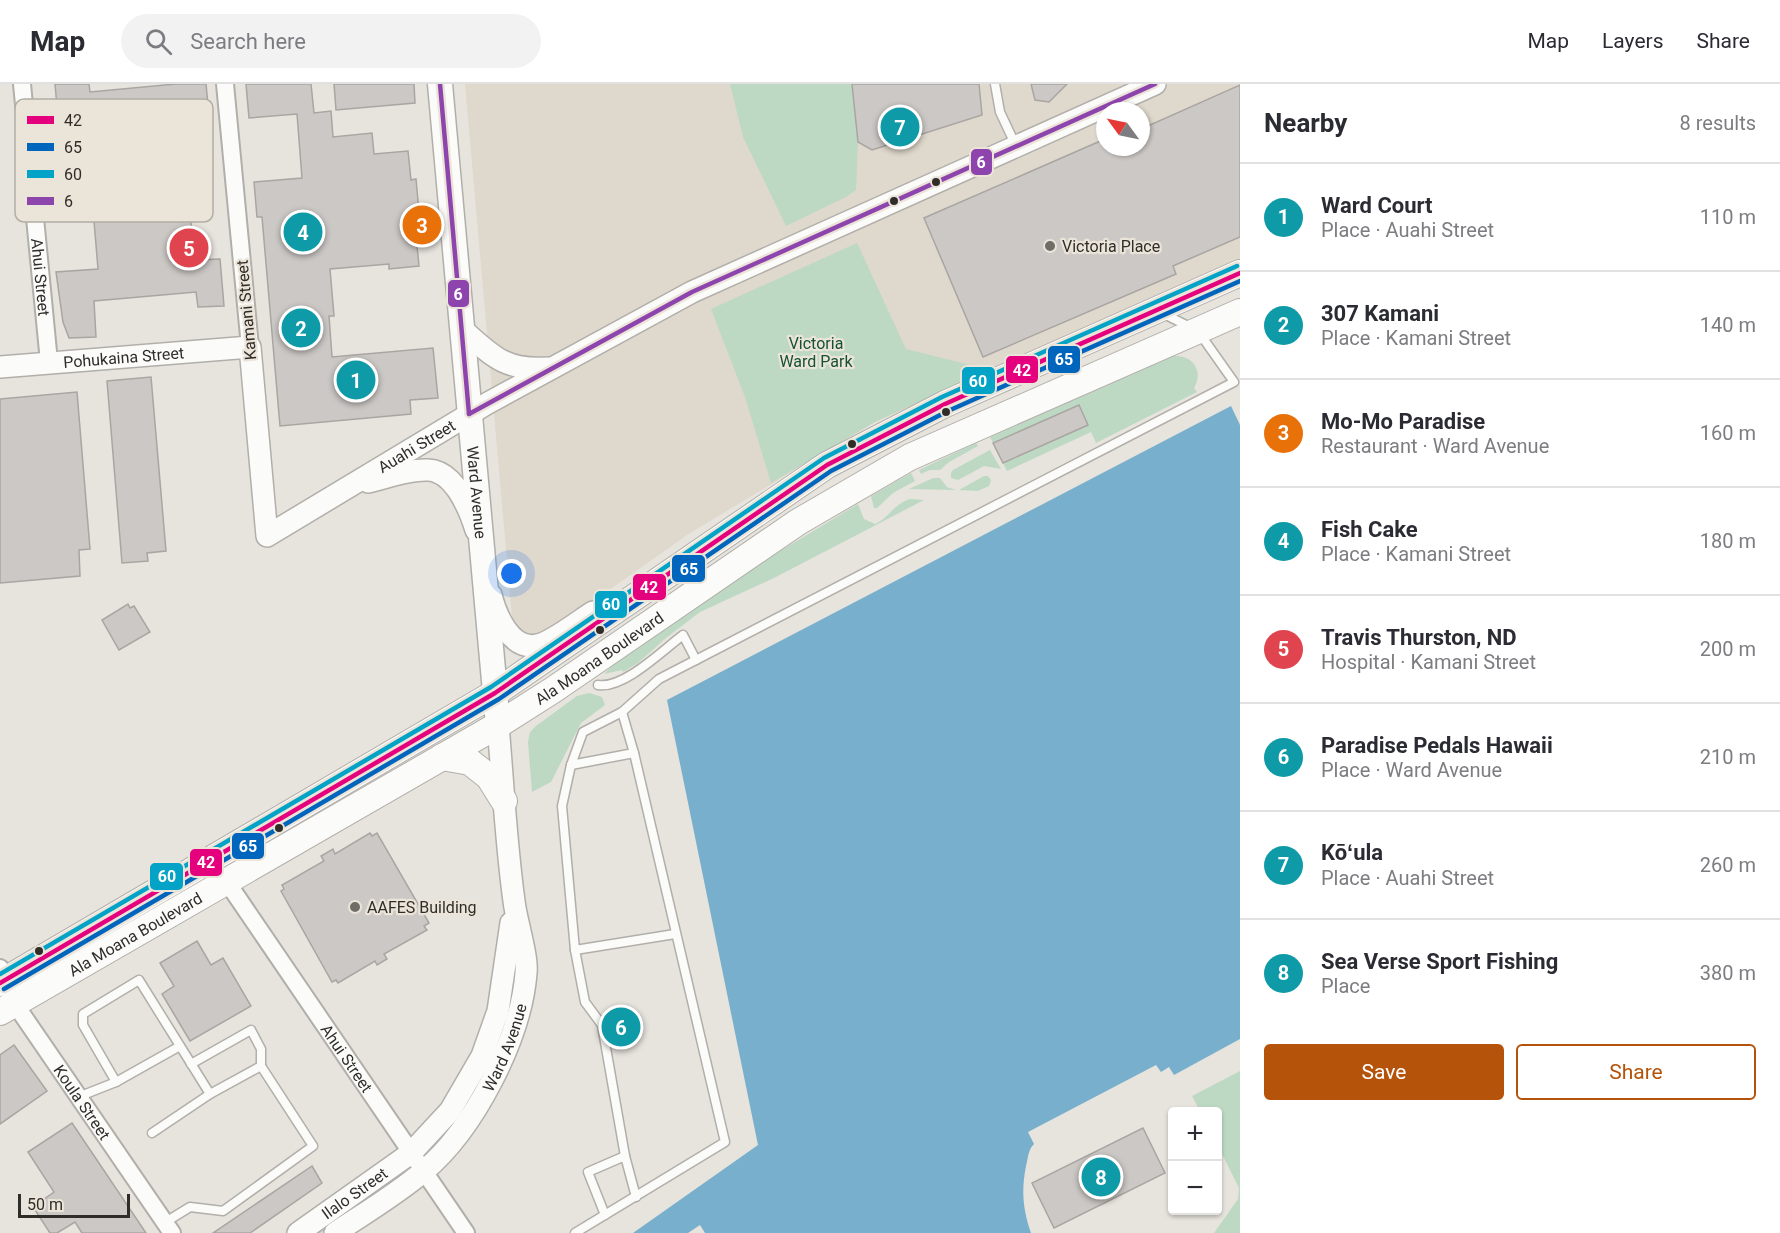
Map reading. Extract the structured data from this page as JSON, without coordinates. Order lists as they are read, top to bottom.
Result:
{
  "streets": {
    "main road": ["Ward Avenue", "Ala Moana Boulevard"],
    "street": [
      "Ahui Street",
      "Kamani Street",
      "Pohukaina Street",
      "Auahi Street",
      "Koula Street",
      "Ilalo Street"
    ]
  },
  "crossings": [
    ["Ahui Street", "Pohukaina Street"],
    ["Ahui Street", "Ward Avenue"],
    ["Ahui Street", "Ala Moana Boulevard"],
    ["Ahui Street", "Ilalo Street"],
    ["Kamani Street", "Pohukaina Street"],
    ["Kamani Street", "Auahi Street"],
    ["Auahi Street", "Ward Avenue"],
    ["Ward Avenue", "Ala Moana Boulevard"],
    ["Ward Avenue", "Ilalo Street"],
    ["Ala Moana Boulevard", "Koula Street"]
  ],
  "parks": ["Victoria Ward Park"],
  "places": ["Victoria Place", "AAFES Building"],
  "lines": [
    "transit line 6",
    "transit line 60",
    "transit line 42",
    "transit line 65"
  ],
  "legend": [
    "42",
    "65",
    "60",
    "6"
  ],
  "scale_bar": "50 m",
  "north": "top left",
  "page": {
    "header": "Map",
    "search": "Search here",
    "nav": ["Map", "Layers", "Share"],
    "heading": ["Nearby", "8 results"],
    "pins": [
      "7",
      "3",
      "4",
      "5",
      "2",
      "1",
      "6",
      "8"
    ],
    "list": [
      {
        "mark": "1",
        "name": "Ward Court",
        "note": "Place · Auahi Street",
        "value": "110 m"
      },
      {
        "mark": "2",
        "name": "307 Kamani",
        "note": "Place · Kamani Street",
        "value": "140 m"
      },
      {
        "mark": "3",
        "name": "Mo-Mo Paradise",
        "note": "Restaurant · Ward Avenue",
        "value": "160 m"
      },
      {
        "mark": "4",
        "name": "Fish Cake",
        "note": "Place · Kamani Street",
        "value": "180 m"
      },
      {
        "mark": "5",
        "name": "Travis Thurston, ND",
        "note": "Hospital · Kamani Street",
        "value": "200 m"
      },
      {
        "mark": "6",
        "name": "Paradise Pedals Hawaii",
        "note": "Place · Ward Avenue",
        "value": "210 m"
      },
      {
        "mark": "7",
        "name": "Kōʻula",
        "note": "Place · Auahi Street",
        "value": "260 m"
      },
      {
        "mark": "8",
        "name": "Sea Verse Sport Fishing",
        "note": "Place",
        "value": "380 m"
      }
    ],
    "buttons": ["Save", "Share"],
    "map_buttons": ["+", "−"],
    "scale": "50 m"
  }
}
